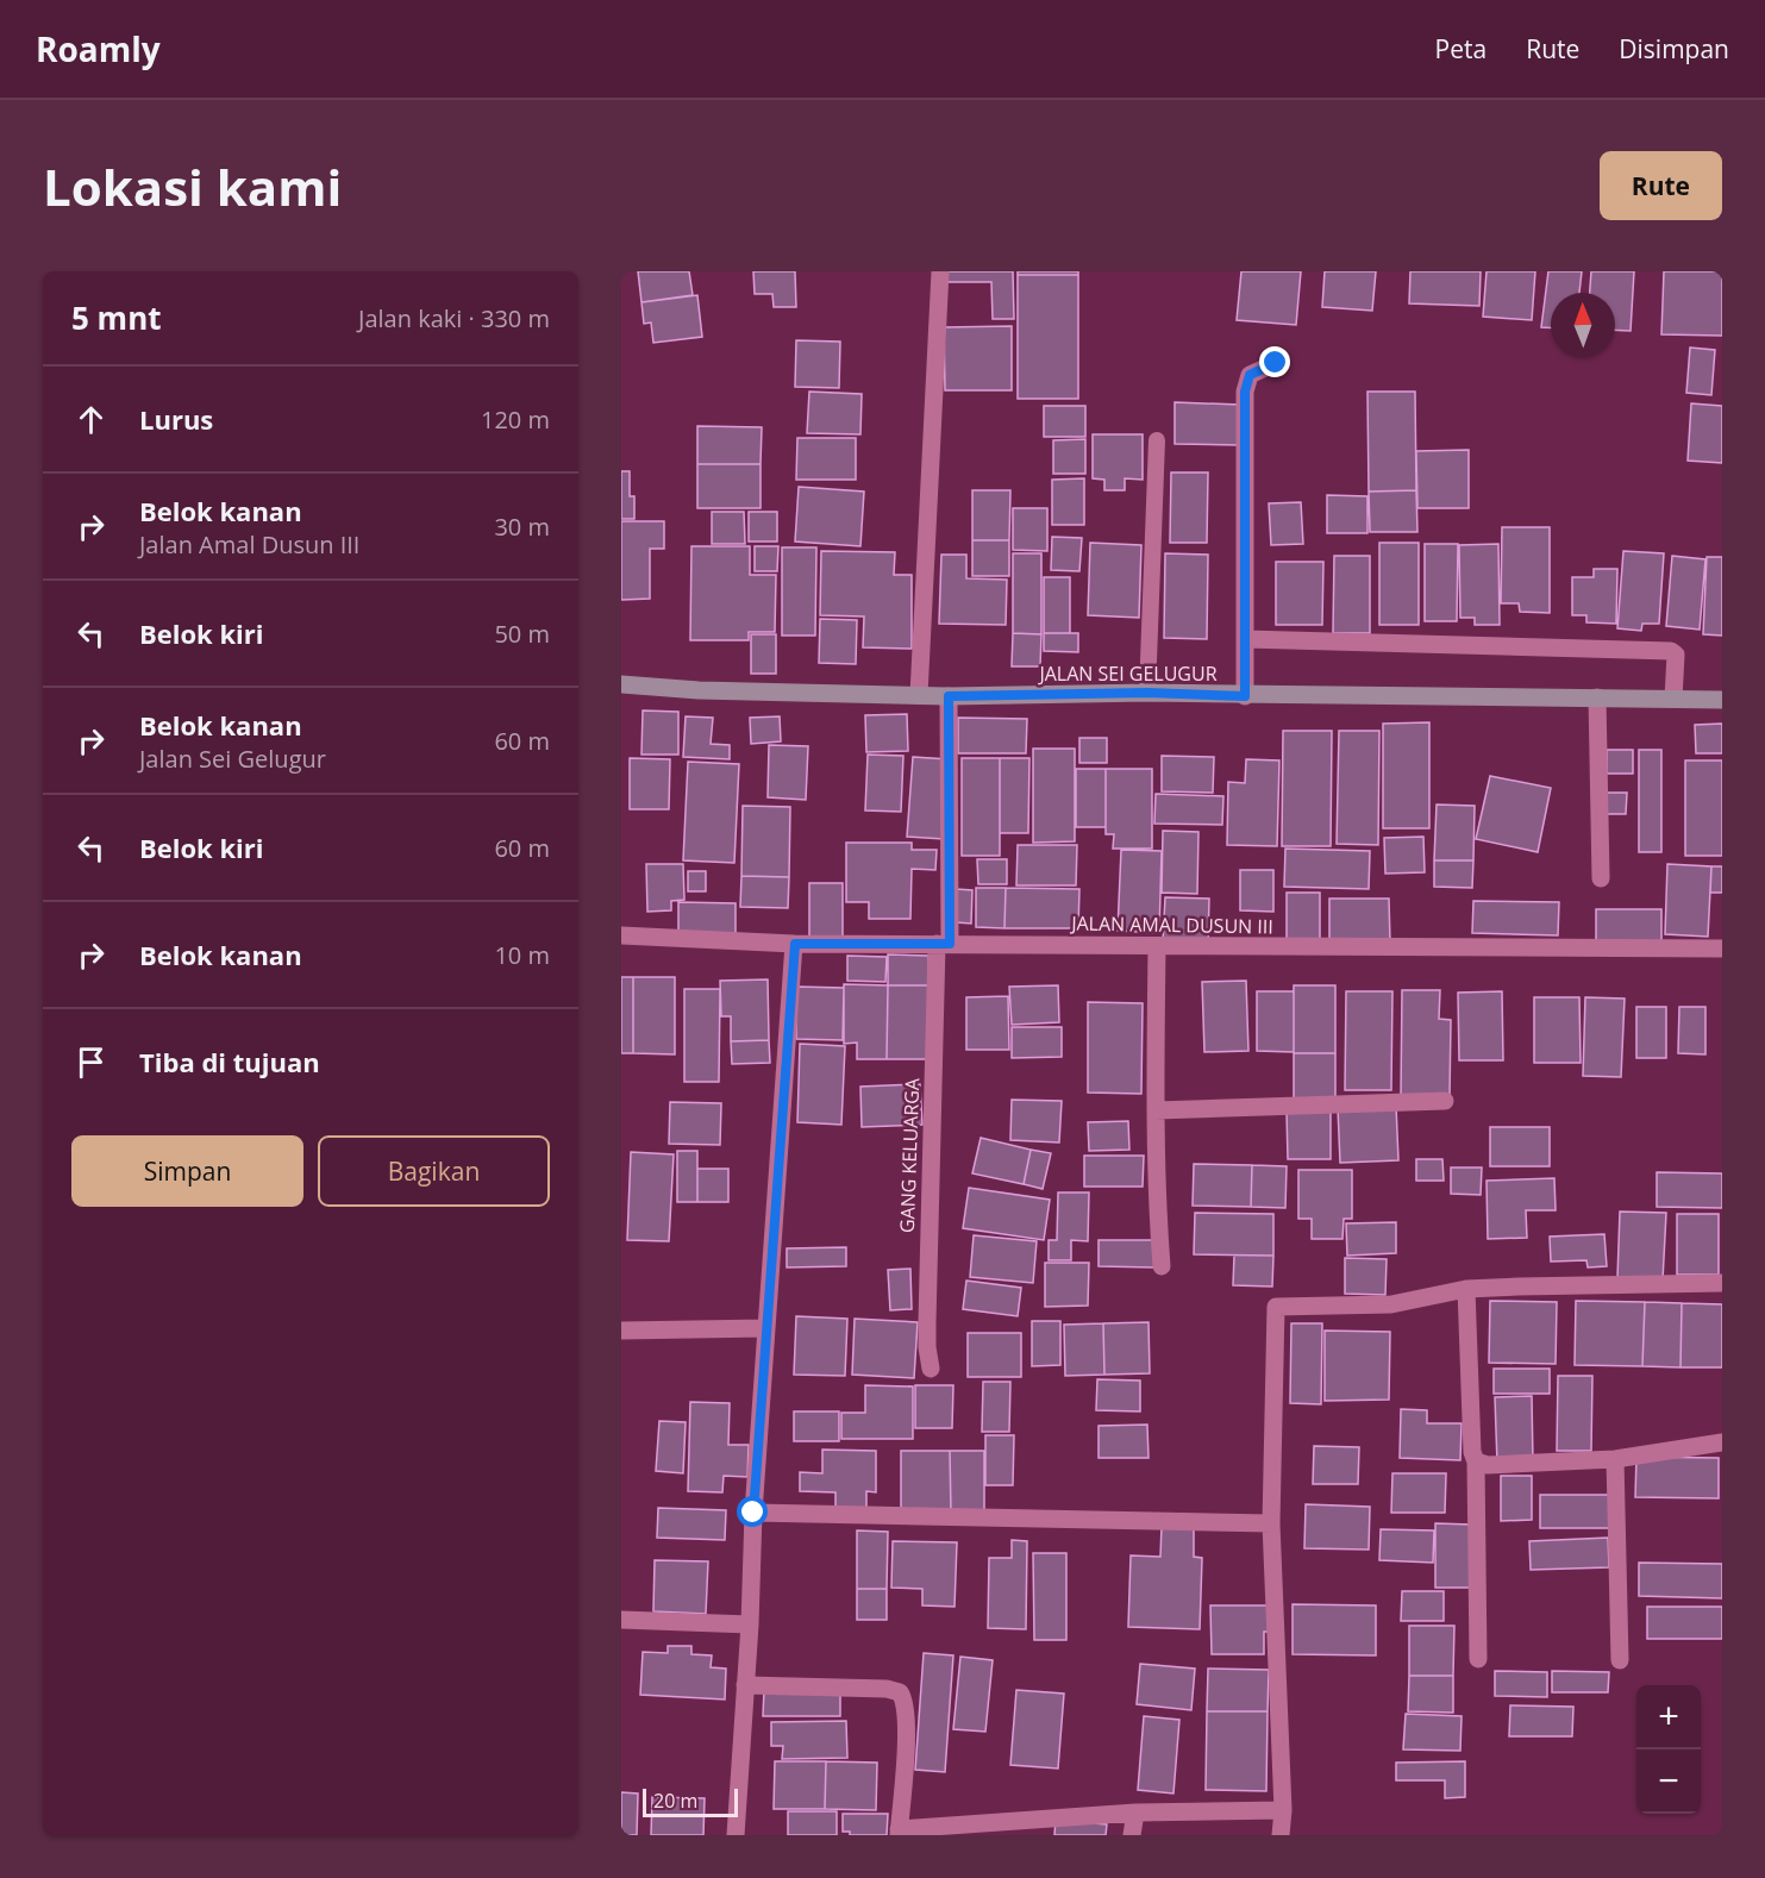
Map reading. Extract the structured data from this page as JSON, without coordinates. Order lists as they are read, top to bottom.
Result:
{
  "streets": {
    "main road": ["JALAN SEI GELUGUR"],
    "street": ["JALAN AMAL DUSUN III", "GANG KELUARGA"]
  },
  "crossings": [
    ["JALAN SEI GELUGUR", "GANG KELUARGA"],
    ["JALAN AMAL DUSUN III", "GANG KELUARGA"]
  ],
  "scale_bar": "20 m",
  "north": "top",
  "page": {
    "header": "Roamly",
    "nav": ["Peta", "Rute", "Disimpan"],
    "buttons": [
      "Rute",
      ["Simpan", "Bagikan"]
    ],
    "title": "Lokasi kami",
    "heading": ["5 mnt", "Jalan kaki · 330 m"],
    "list": [
      ["Lurus", "120 m"],
      ["Belok kanan", "Jalan Amal Dusun III", "30 m"],
      ["Belok kiri", "50 m"],
      ["Belok kanan", "Jalan Sei Gelugur", "60 m"],
      ["Belok kiri", "60 m"],
      ["Belok kanan", "10 m"],
      "Tiba di tujuan"
    ],
    "map_buttons": ["+", "−"],
    "scale": "20 m"
  }
}
